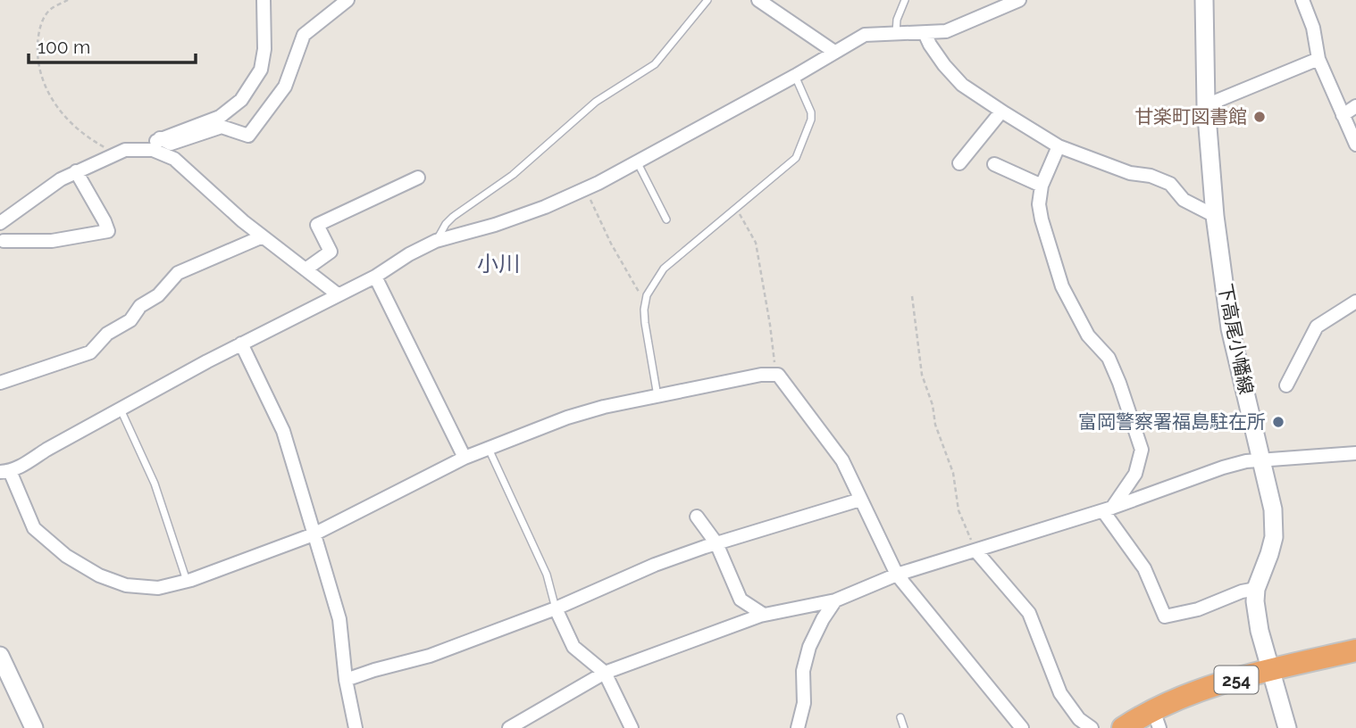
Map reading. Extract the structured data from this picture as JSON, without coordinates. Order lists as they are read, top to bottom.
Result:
{
  "streets": {
    "highway": ["254"],
    "main road": ["下高尾小幡線"]
  },
  "crossings": [
    ["下高尾小幡線", "254"]
  ],
  "districts": ["小川"],
  "places": ["甘楽町図書館", "富岡警察署福島駐在所"],
  "scale_bar": "100 m"
}
